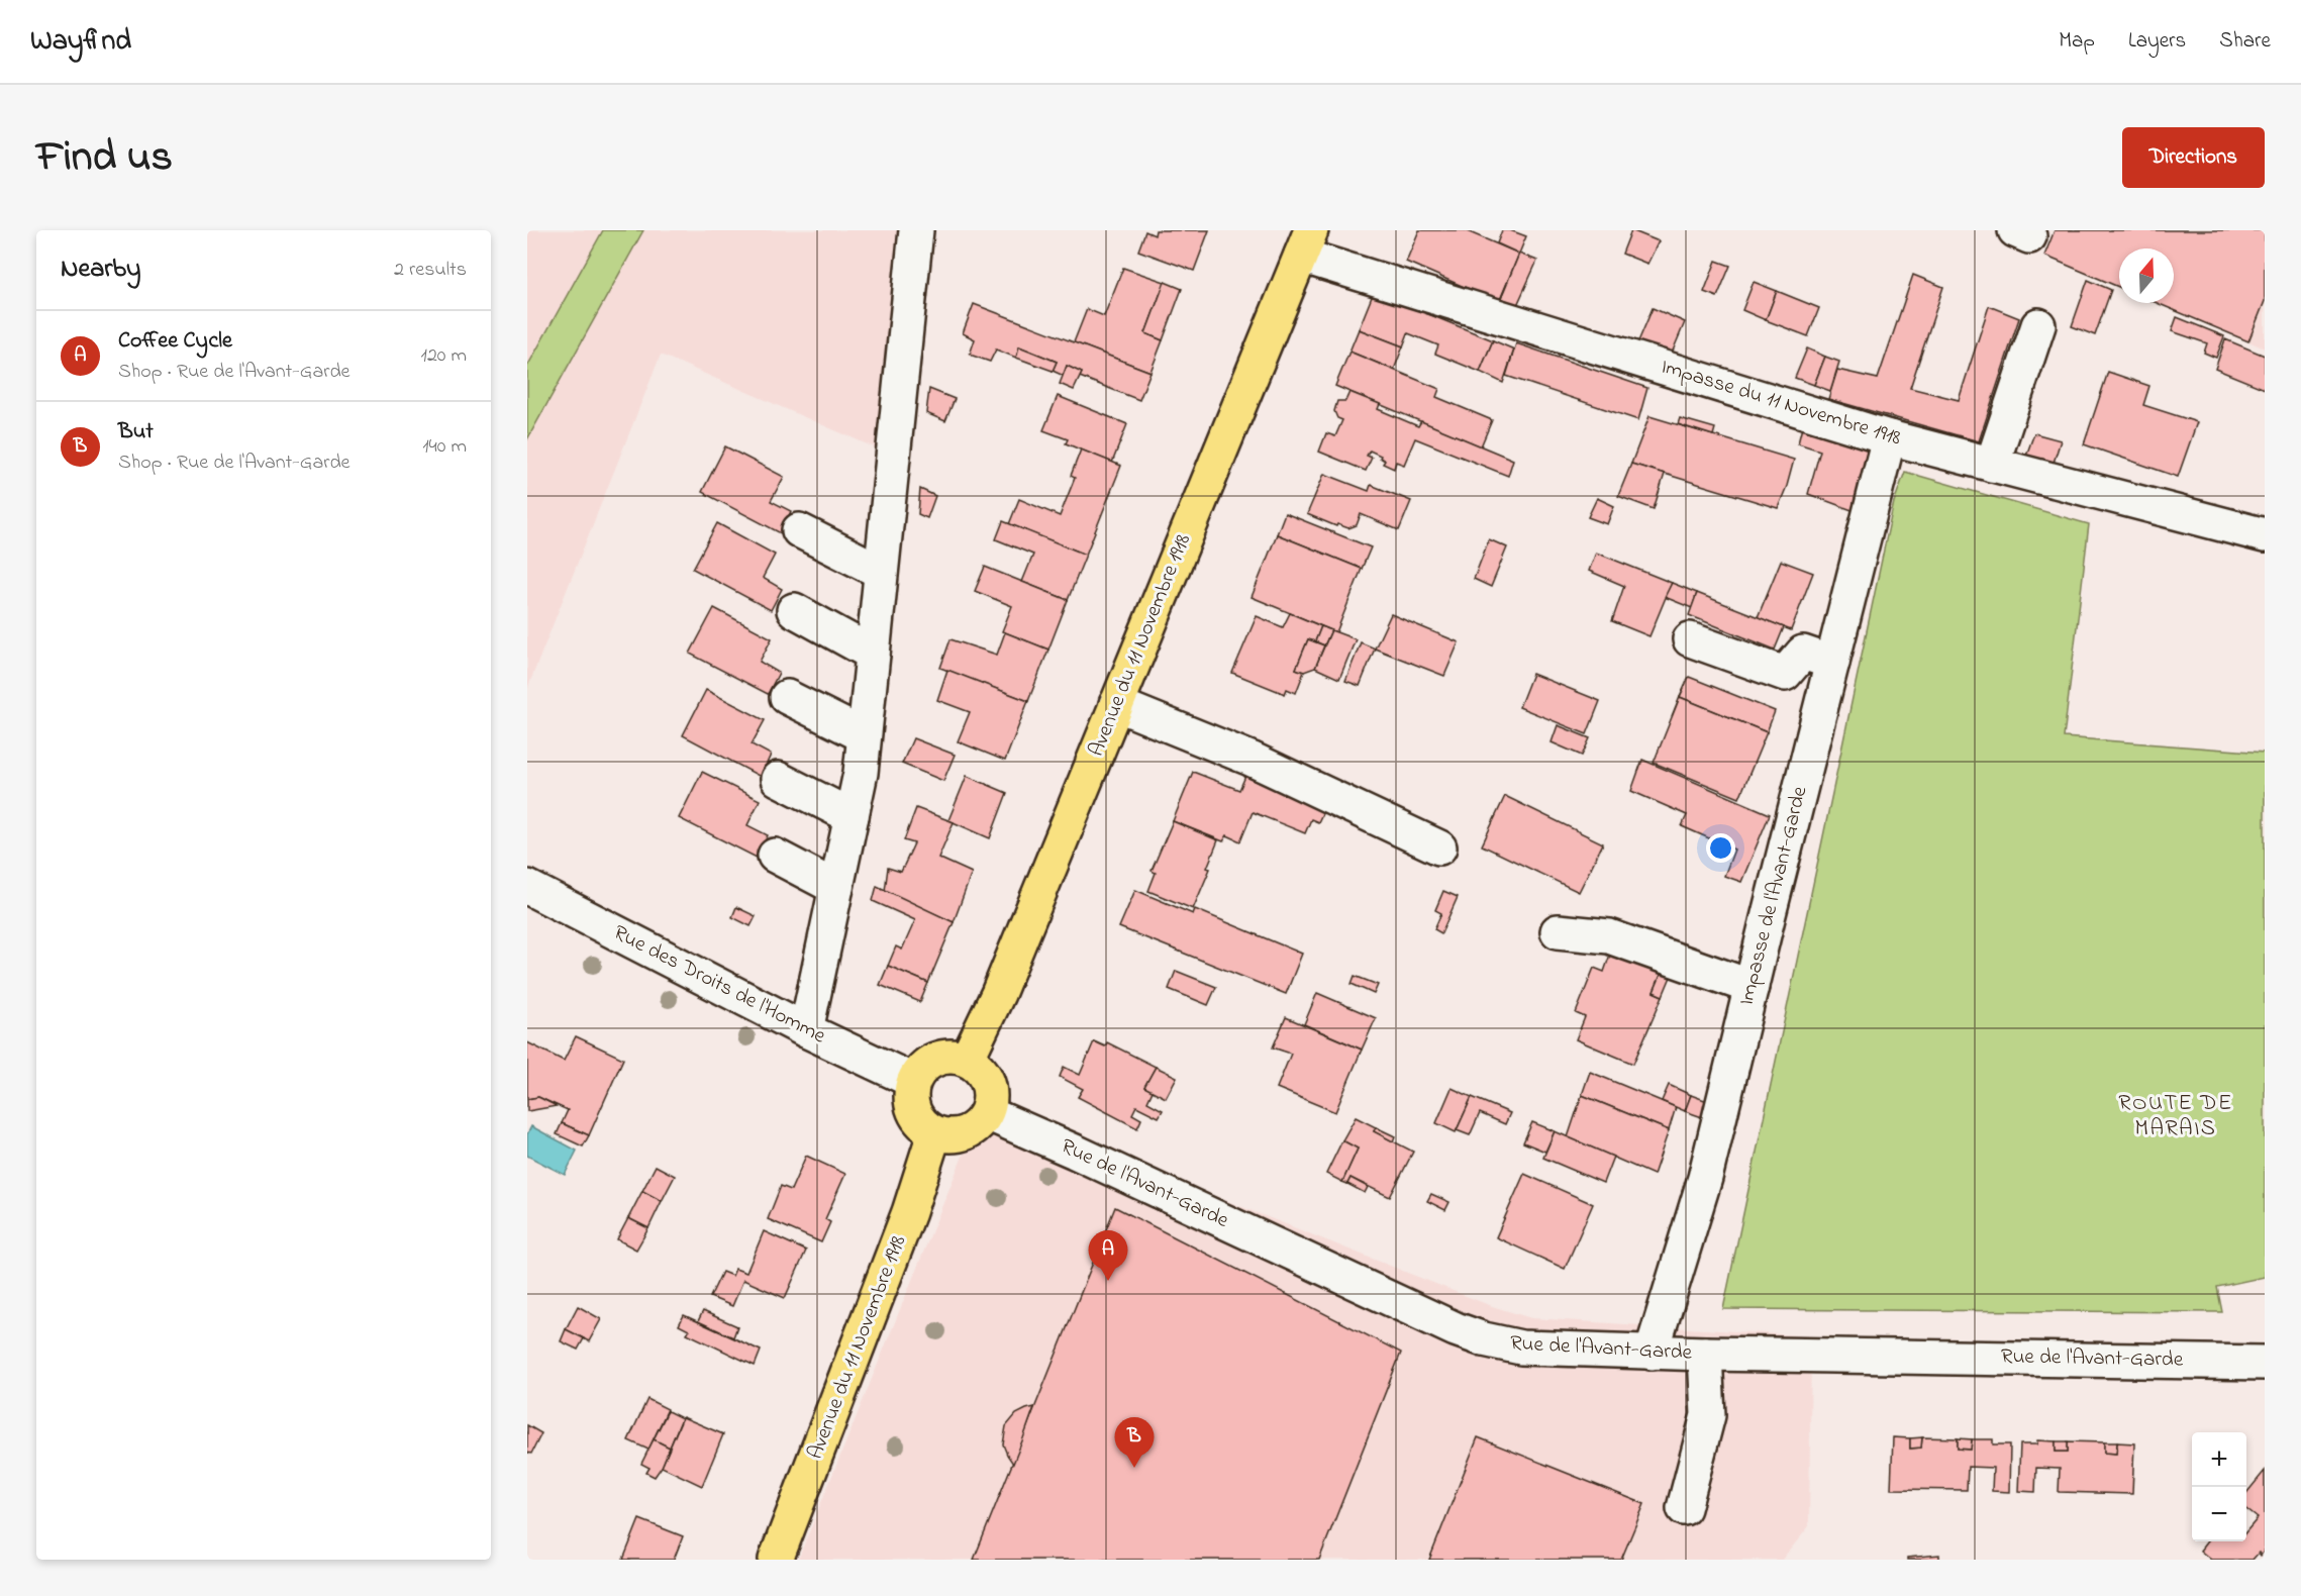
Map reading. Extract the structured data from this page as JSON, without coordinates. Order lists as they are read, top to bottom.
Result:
{
  "streets": {
    "main road": ["Avenue du 11 Novembre 1918"],
    "street": [
      "Impasse du 11 Novembre 1918",
      "Impasse de l'Avant-Garde",
      "Rue des Droits de l'Homme",
      "Rue de l'Avant-Garde"
    ]
  },
  "crossings": [
    ["Impasse du 11 Novembre 1918", "Avenue du 11 Novembre 1918"],
    ["Impasse du 11 Novembre 1918", "Impasse de l'Avant-Garde"],
    ["Avenue du 11 Novembre 1918", "Rue des Droits de l'Homme"],
    ["Avenue du 11 Novembre 1918", "Rue de l'Avant-Garde"],
    ["Impasse de l'Avant-Garde", "Rue de l'Avant-Garde"],
    ["Rue des Droits de l'Homme", "Rue de l'Avant-Garde"]
  ],
  "districts": ["ROUTE DE MARAIS"],
  "north": "top",
  "page": {
    "header": "Wayfind",
    "nav": ["Map", "Layers", "Share"],
    "title": "Find us",
    "buttons": "Directions",
    "heading": ["Nearby", "2 results"],
    "list": [
      {
        "mark": "A",
        "name": "Coffee Cycle",
        "note": "Shop · Rue de l'Avant-Garde",
        "value": "120 m"
      },
      {
        "mark": "B",
        "name": "But",
        "note": "Shop · Rue de l'Avant-Garde",
        "value": "140 m"
      }
    ],
    "pins": ["A", "B"],
    "map_buttons": ["+", "−"]
  }
}
